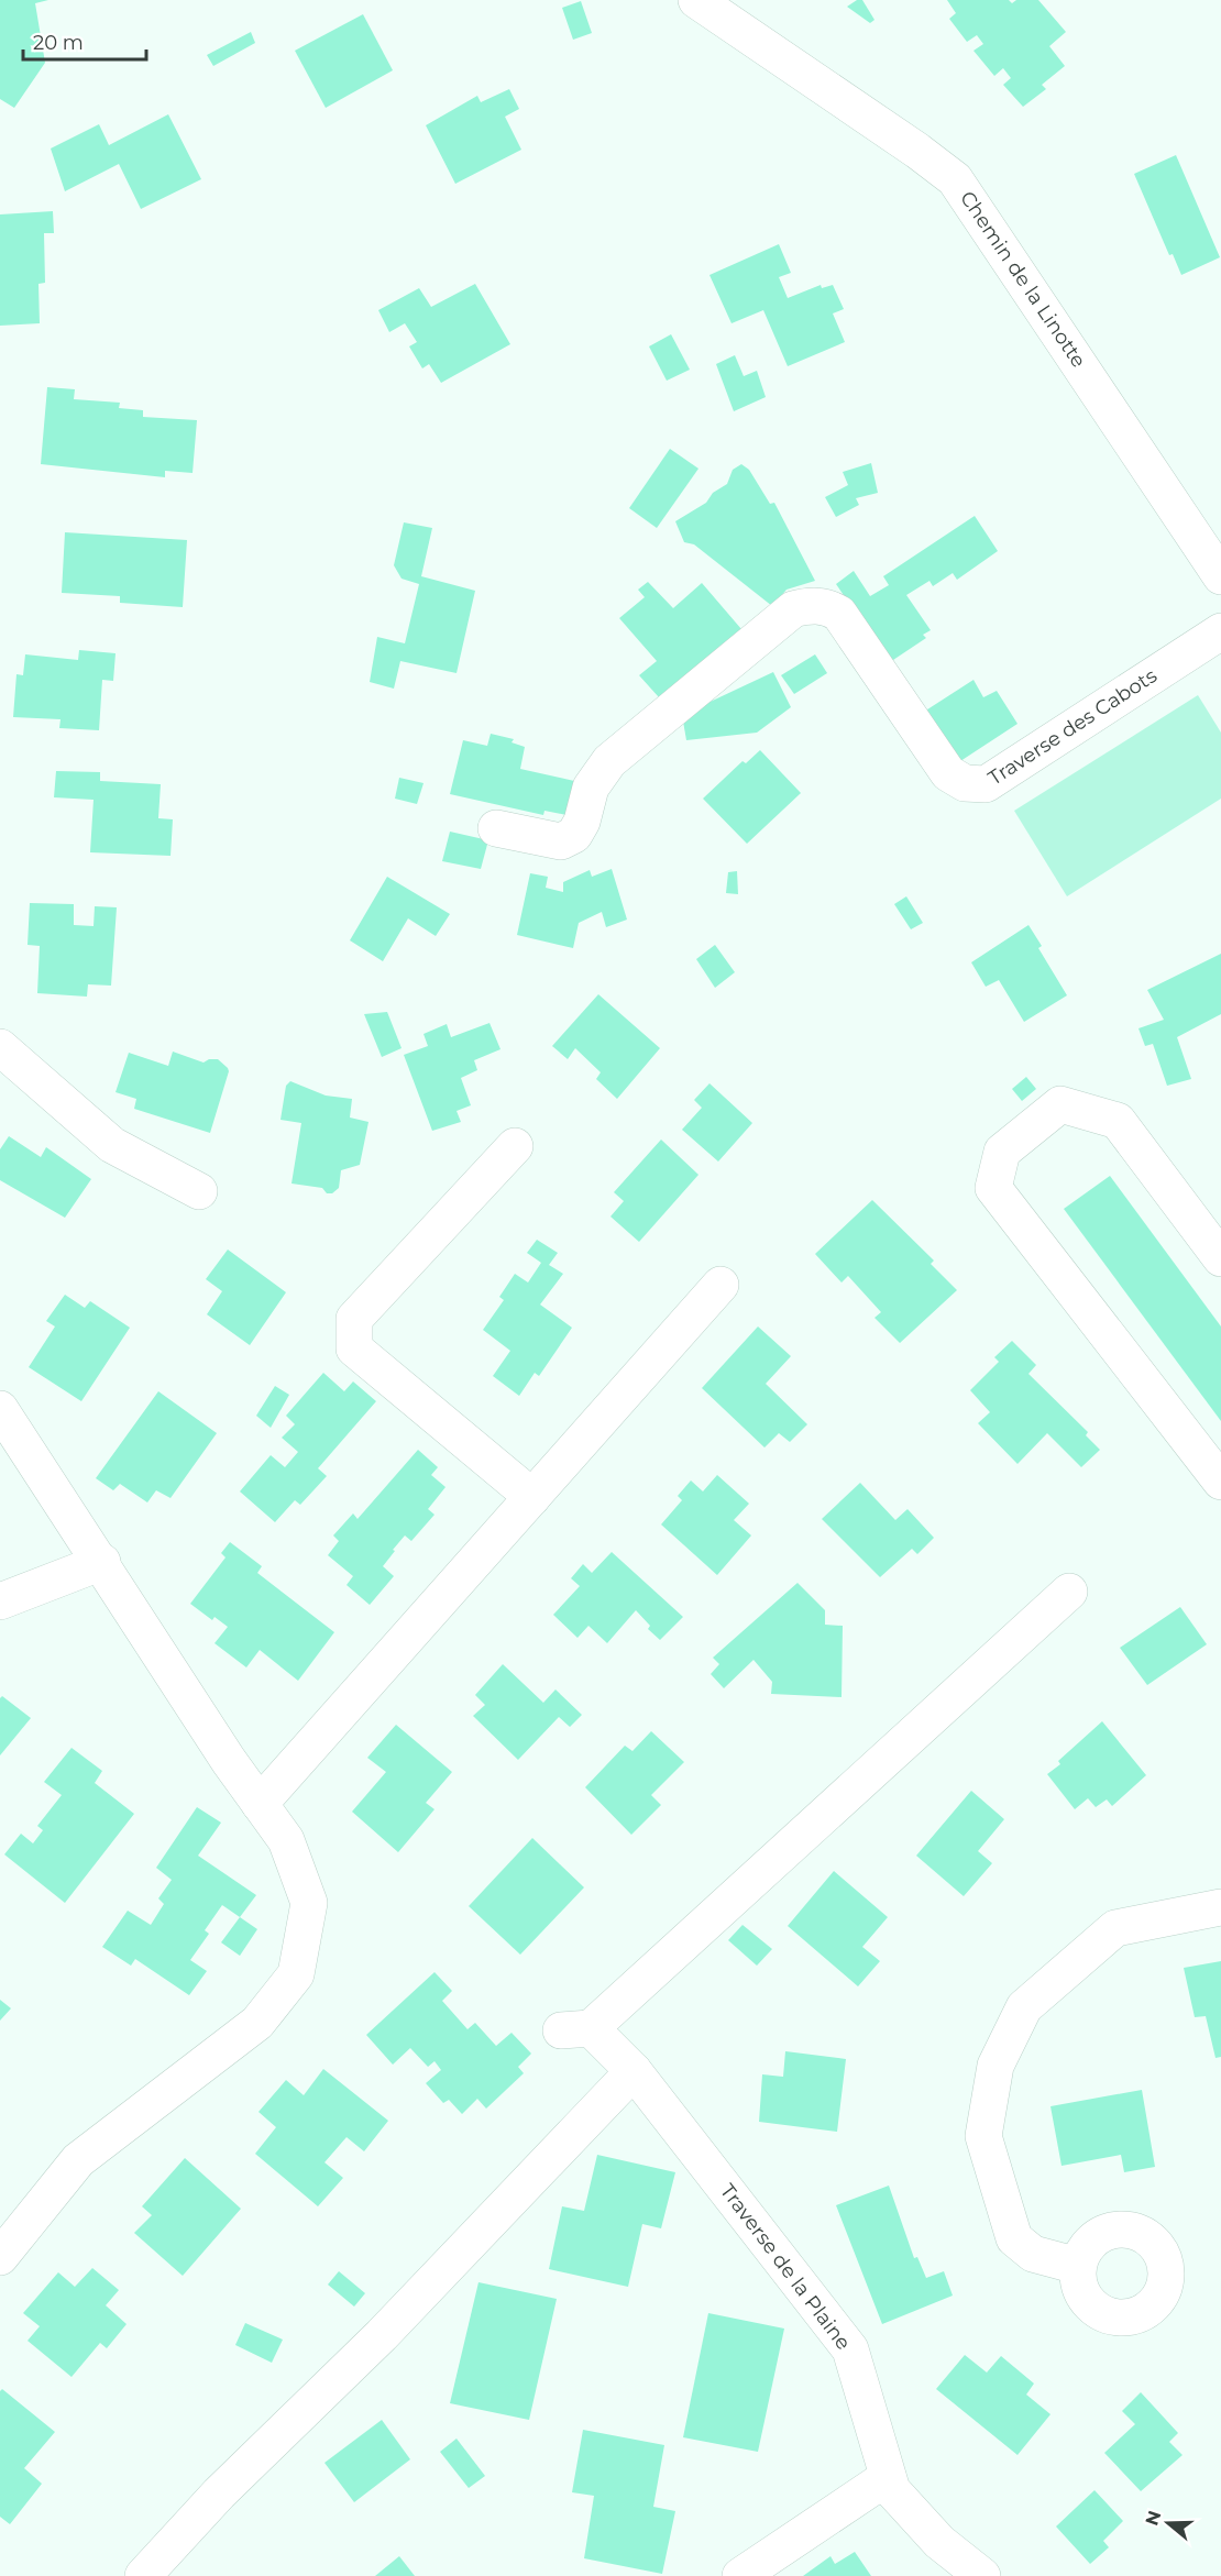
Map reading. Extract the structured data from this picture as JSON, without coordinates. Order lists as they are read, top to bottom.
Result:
{
  "streets": {
    "street": ["Chemin de la Linotte", "Traverse des Cabots", "Traverse de la Plaine"]
  },
  "scale_bar": "20 m",
  "north": "left"
}
